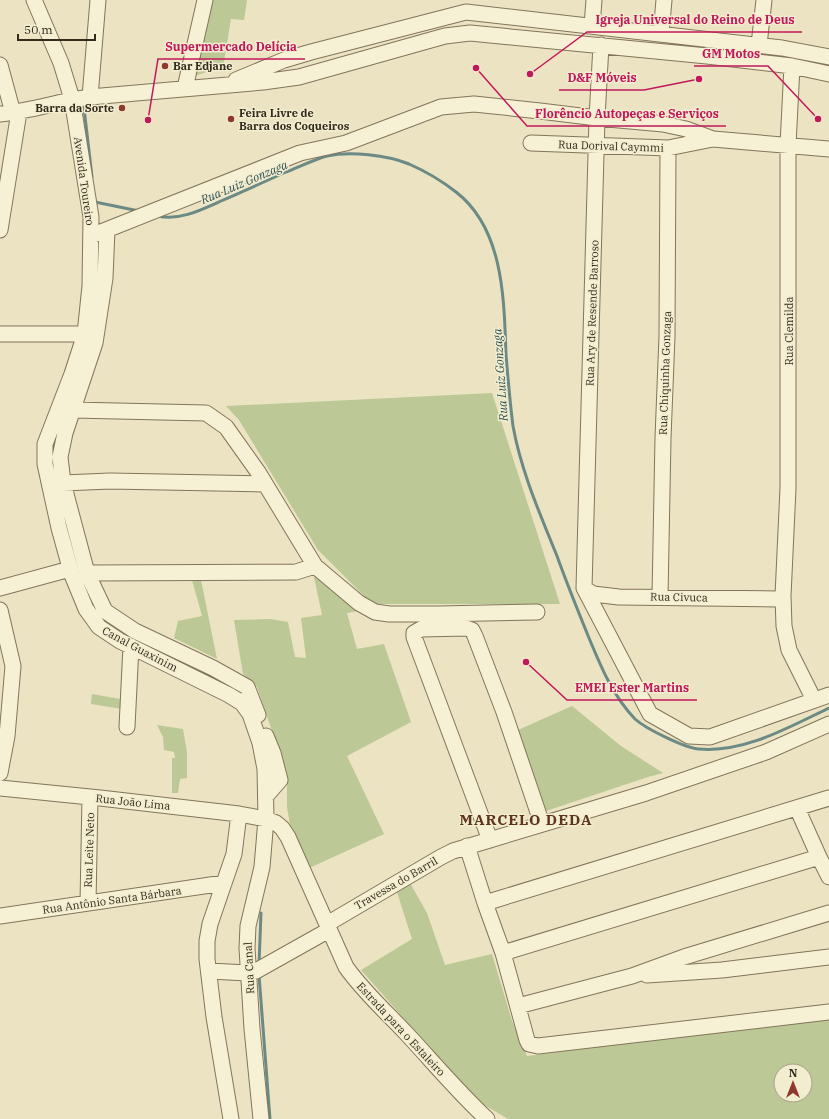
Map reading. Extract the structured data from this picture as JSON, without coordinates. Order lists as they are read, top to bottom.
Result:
{
  "streets": {
    "street": [
      "Rua Dorival Caymmi",
      "Avenida Toureiro",
      "Rua Ary de Resende Barroso",
      "Rua Clemilda",
      "Rua Chiquinha Gonzaga",
      "Rua Civuca",
      "Canal Guaxinim",
      "Rua João Lima",
      "Rua Leite Neto",
      "Travessa do Barril",
      "Rua Antônio Santa Bárbara",
      "Rua Canal",
      "Estrada para o Estaleiro"
    ]
  },
  "crossings": [
    ["Rua Dorival Caymmi", "Rua Ary de Resende Barroso"],
    ["Rua Dorival Caymmi", "Rua Chiquinha Gonzaga"],
    ["Avenida Toureiro", "Canal Guaxinim"],
    ["Rua Ary de Resende Barroso", "Rua Civuca"],
    ["Rua Clemilda", "Rua Civuca"],
    ["Rua Chiquinha Gonzaga", "Rua Civuca"],
    ["Canal Guaxinim", "Rua João Lima"],
    ["Canal Guaxinim", "Rua Canal"],
    ["Canal Guaxinim", "Estrada para o Estaleiro"],
    ["Rua João Lima", "Rua Leite Neto"],
    ["Rua João Lima", "Rua Canal"],
    ["Rua João Lima", "Estrada para o Estaleiro"],
    ["Rua Leite Neto", "Rua Antônio Santa Bárbara"],
    ["Travessa do Barril", "Rua Canal"],
    ["Travessa do Barril", "Estrada para o Estaleiro"],
    ["Rua Canal", "Estrada para o Estaleiro"]
  ],
  "districts": ["MARCELO DEDA"],
  "water": ["Rua Luiz Gonzaga"],
  "places": [
    "Bar Edjane",
    "Florêncio Autopeças e Serviços",
    "Igreja Universal do Reino de Deus",
    "D&F Móveis",
    "Barra da Sorte",
    "Feira Livre de Barra dos Coqueiros",
    "GM Motos",
    "Supermercado Delícia",
    "EMEI Ester Martins"
  ],
  "scale_bar": "50 m",
  "north": "top"
}
